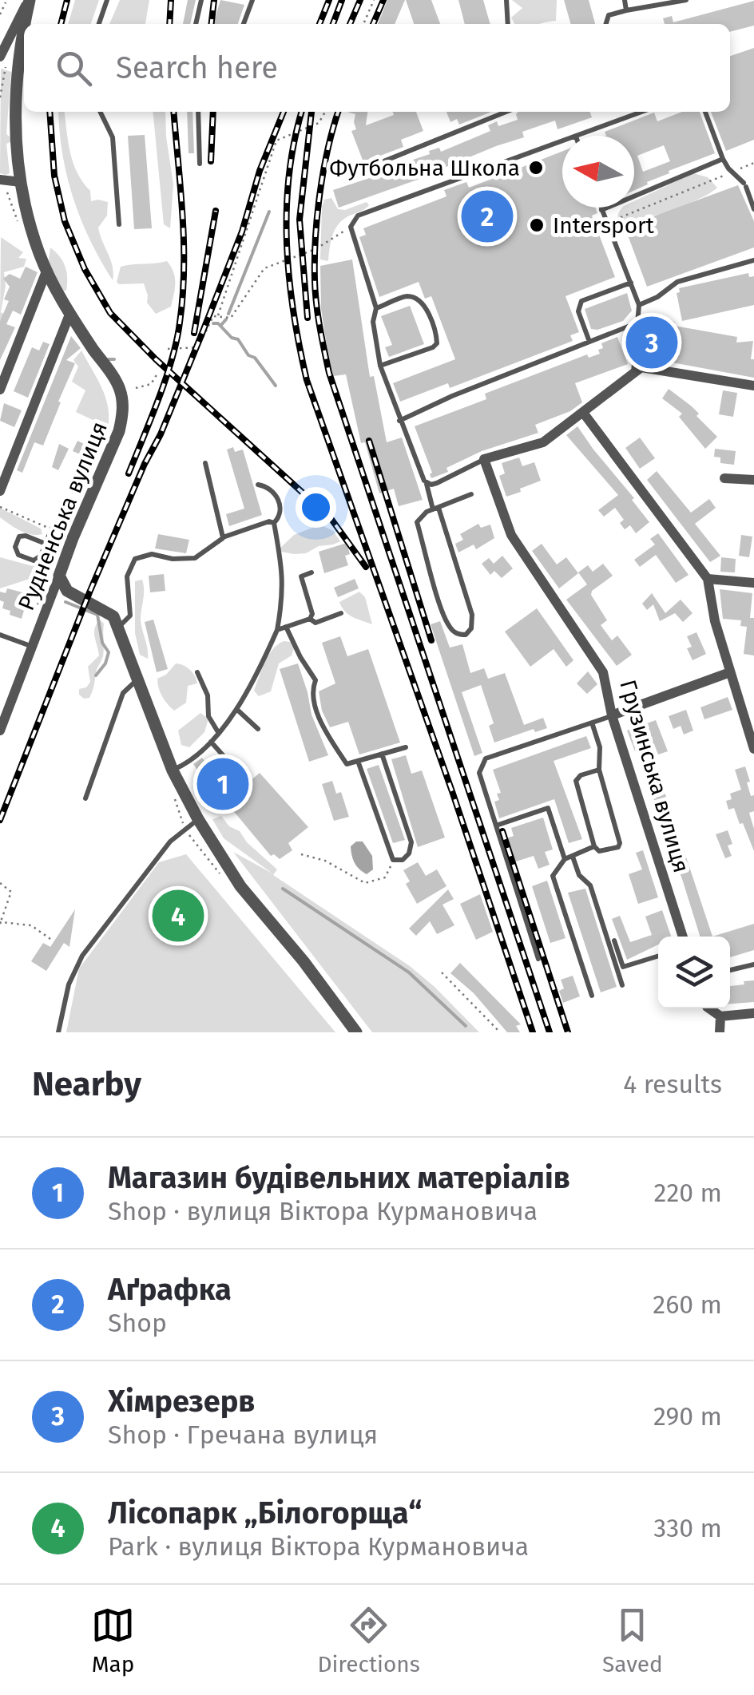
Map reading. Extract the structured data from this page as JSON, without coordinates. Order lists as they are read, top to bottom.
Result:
{
  "streets": {
    "street": ["Рудненська вулиця", "Грузинська вулиця"]
  },
  "places": ["Футбольна Школа", "Intersport"],
  "north": "left",
  "page": {
    "search": "Search here",
    "pins": [
      "2",
      "3",
      "1",
      "4"
    ],
    "heading": ["Nearby", "4 results"],
    "list": [
      {
        "mark": "1",
        "name": "Магазин будівельних матеріалів",
        "note": "Shop · вулиця Віктора Курмановича",
        "value": "220 m"
      },
      {
        "mark": "2",
        "name": "Аґрафка",
        "note": "Shop",
        "value": "260 m"
      },
      {
        "mark": "3",
        "name": "Хімрезерв",
        "note": "Shop · Гречана вулиця",
        "value": "290 m"
      },
      {
        "mark": "4",
        "name": "Лісопарк „Білогорща“",
        "note": "Park · вулиця Віктора Курмановича",
        "value": "330 m"
      }
    ],
    "nav": ["Map", "Directions", "Saved"]
  }
}
